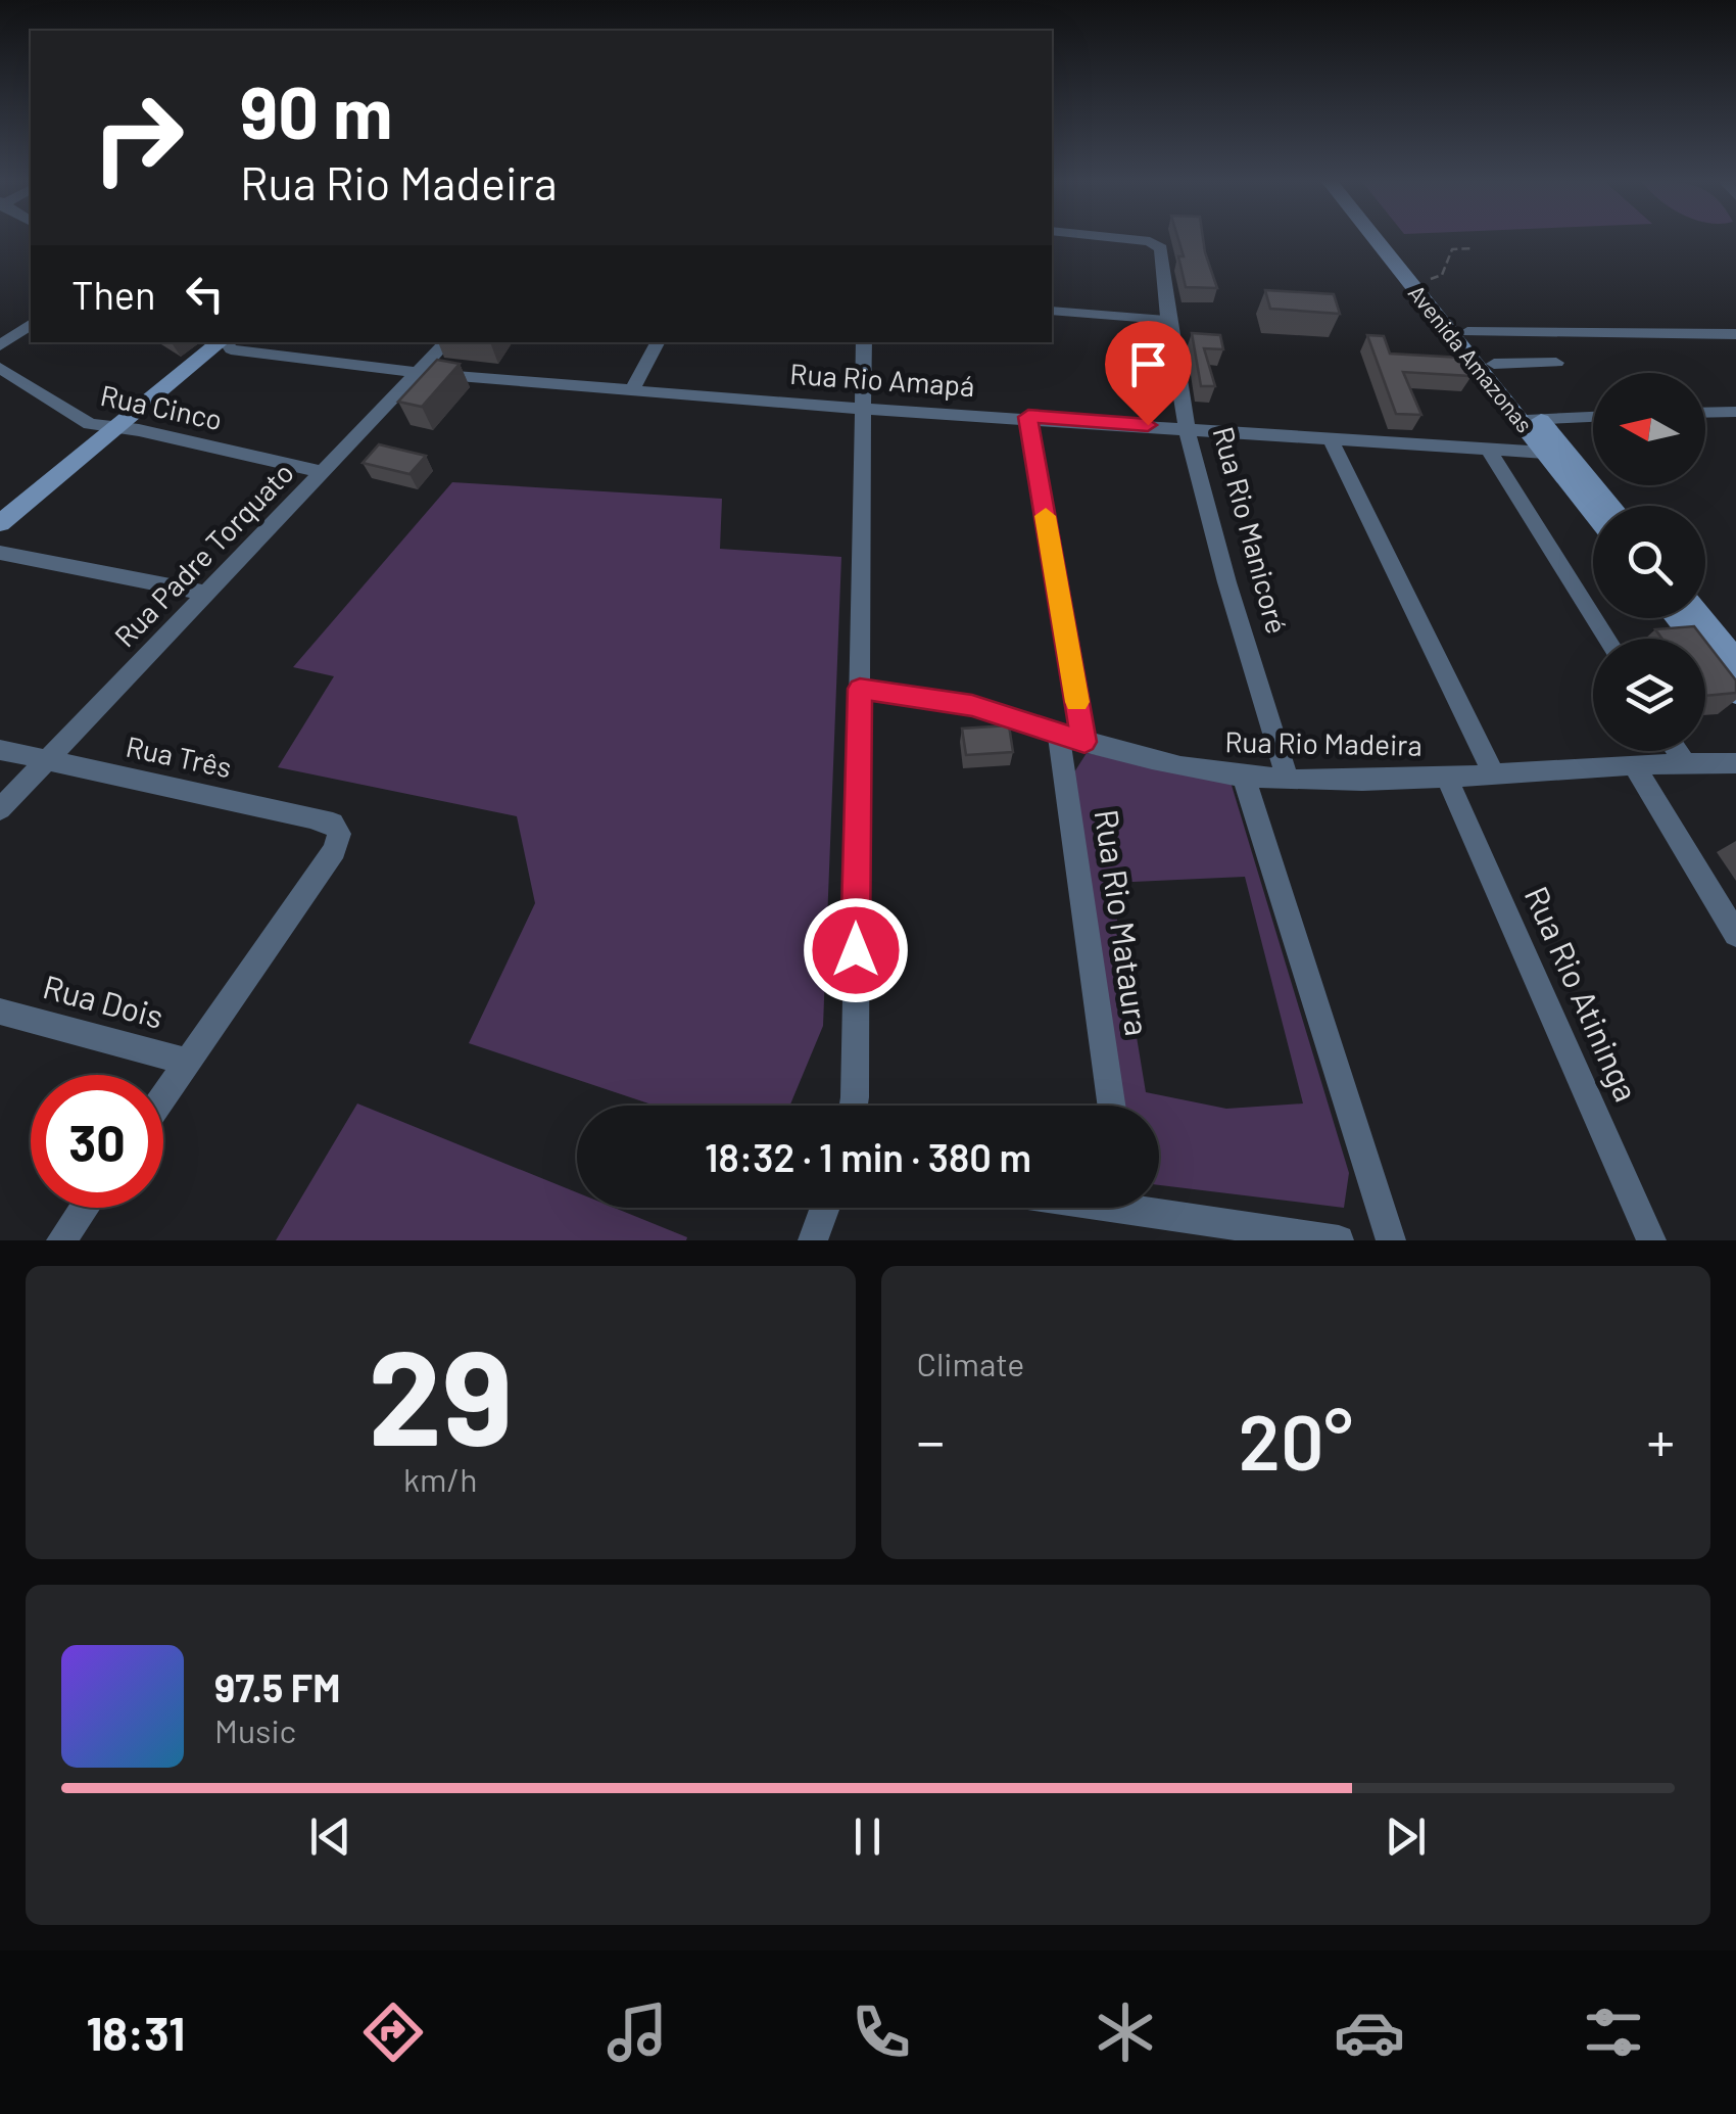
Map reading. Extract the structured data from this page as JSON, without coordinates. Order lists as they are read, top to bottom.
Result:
{
  "streets": {
    "street": [
      "Avenida Amazonas",
      "Rua Rio Amapá",
      "Rua Cinco",
      "Rua Rio Manicoré",
      "Rua Padre Torquato",
      "Rua Rio Madeira",
      "Rua Três",
      "Rua Rio Mataura",
      "Rua Rio Atininga",
      "Rua Dois"
    ]
  },
  "crossings": [
    ["Avenida Amazonas", "Rua Rio Amapá"],
    ["Rua Rio Amapá", "Rua Rio Manicoré"],
    ["Rua Rio Amapá", "Rua Padre Torquato"],
    ["Rua Cinco", "Rua Padre Torquato"],
    ["Rua Rio Manicoré", "Rua Rio Madeira"],
    ["Rua Padre Torquato", "Rua Três"],
    ["Rua Rio Madeira", "Rua Rio Mataura"],
    ["Rua Rio Madeira", "Rua Rio Atininga"],
    ["Rua Três", "Rua Dois"]
  ],
  "north": "left",
  "page": {
    "turn": ["90 m", "Rua Rio Madeira"],
    "then": "Then",
    "limit": "30",
    "trip": "18:32 · 1 min · 380 m",
    "tile": [
      ["29", "km/h"],
      "Climate"
    ],
    "heat": ["−", "20°", "+"],
    "song": ["97.5 FM", "Music"],
    "tabs": "18:31"
  }
}
